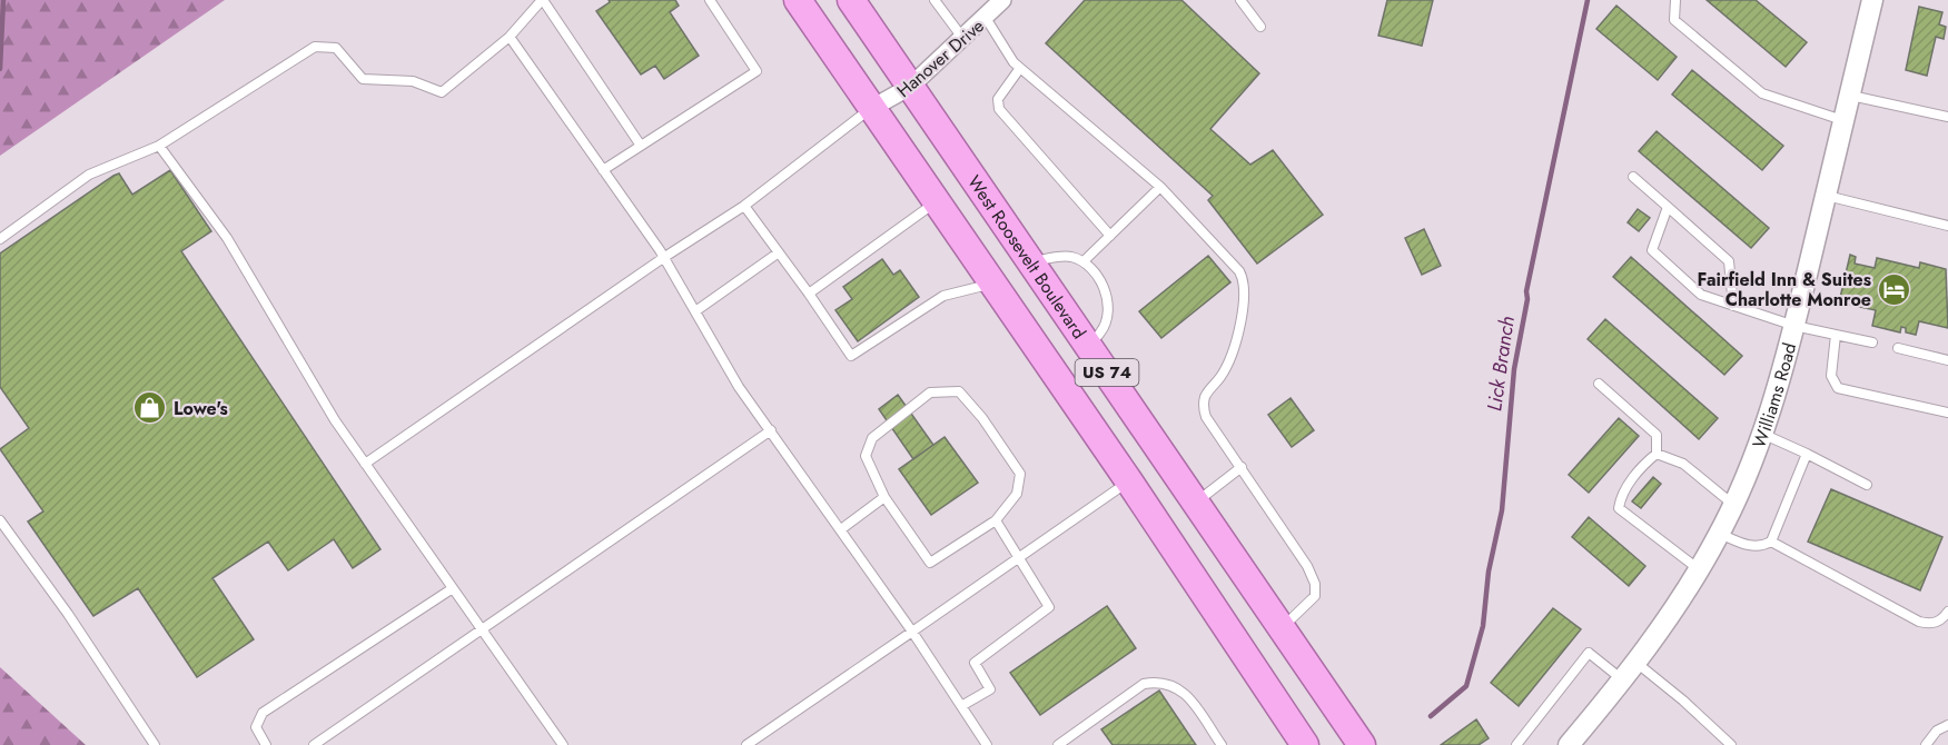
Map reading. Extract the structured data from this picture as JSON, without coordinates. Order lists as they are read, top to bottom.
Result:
{
  "streets": {
    "highway": ["West Roosevelt Boulevard", "US 74"],
    "street": ["Hanover Drive", "Williams Road"]
  },
  "crossings": [
    ["Hanover Drive", "West Roosevelt Boulevard"],
    ["Hanover Drive", "US 74"]
  ],
  "water": ["Lick Branch"],
  "places": {
    "hotel": ["Fairfield Inn & Suites Charlotte Monroe"],
    "shop": ["Lowe's"]
  }
}
